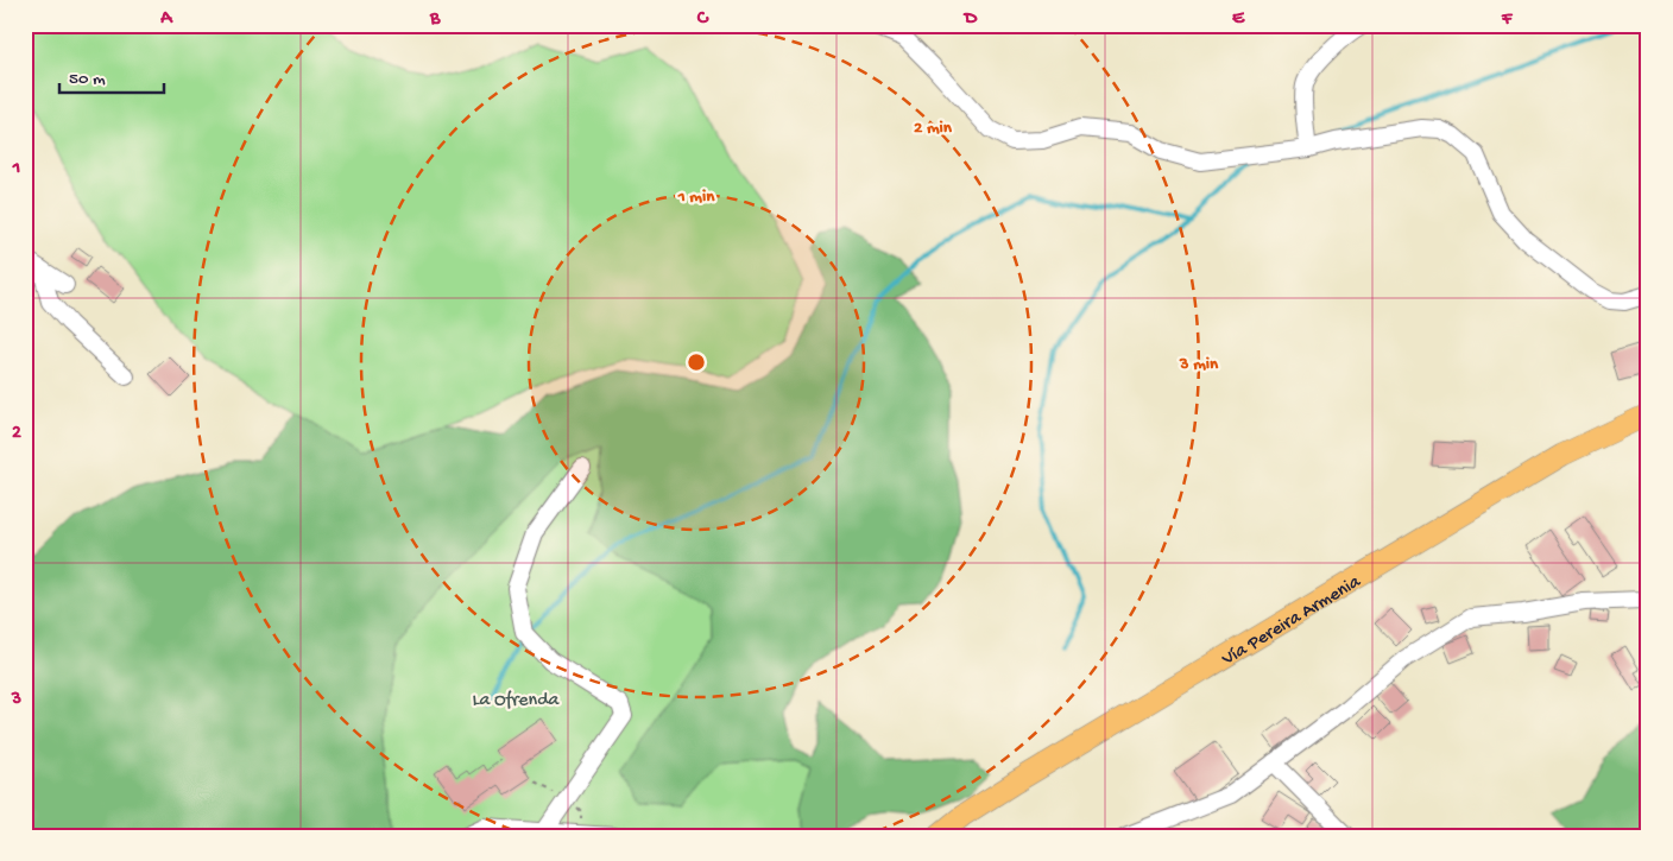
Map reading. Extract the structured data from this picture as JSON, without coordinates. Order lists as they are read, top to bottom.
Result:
{
  "streets": {
    "main road": ["Vía Pereira Armenia"]
  },
  "parks": ["La Ofrenda"],
  "scale_bar": "50 m",
  "grid": {
    "columns": [
      "A",
      "B",
      "C",
      "D",
      "E",
      "F"
    ],
    "rows": ["1", "2", "3"]
  },
  "rings": ["2 min", "1 min", "3 min"]
}
